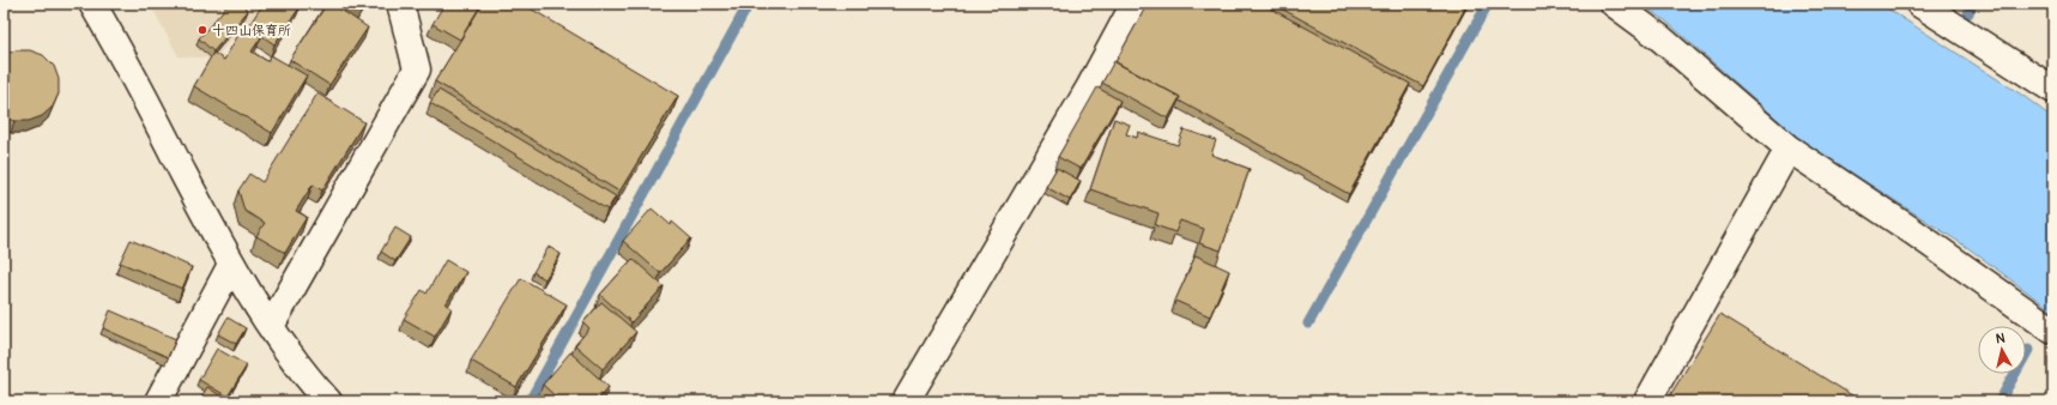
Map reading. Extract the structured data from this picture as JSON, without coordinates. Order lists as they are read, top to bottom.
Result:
{
  "places": ["十四山保育所"],
  "north": "top"
}
